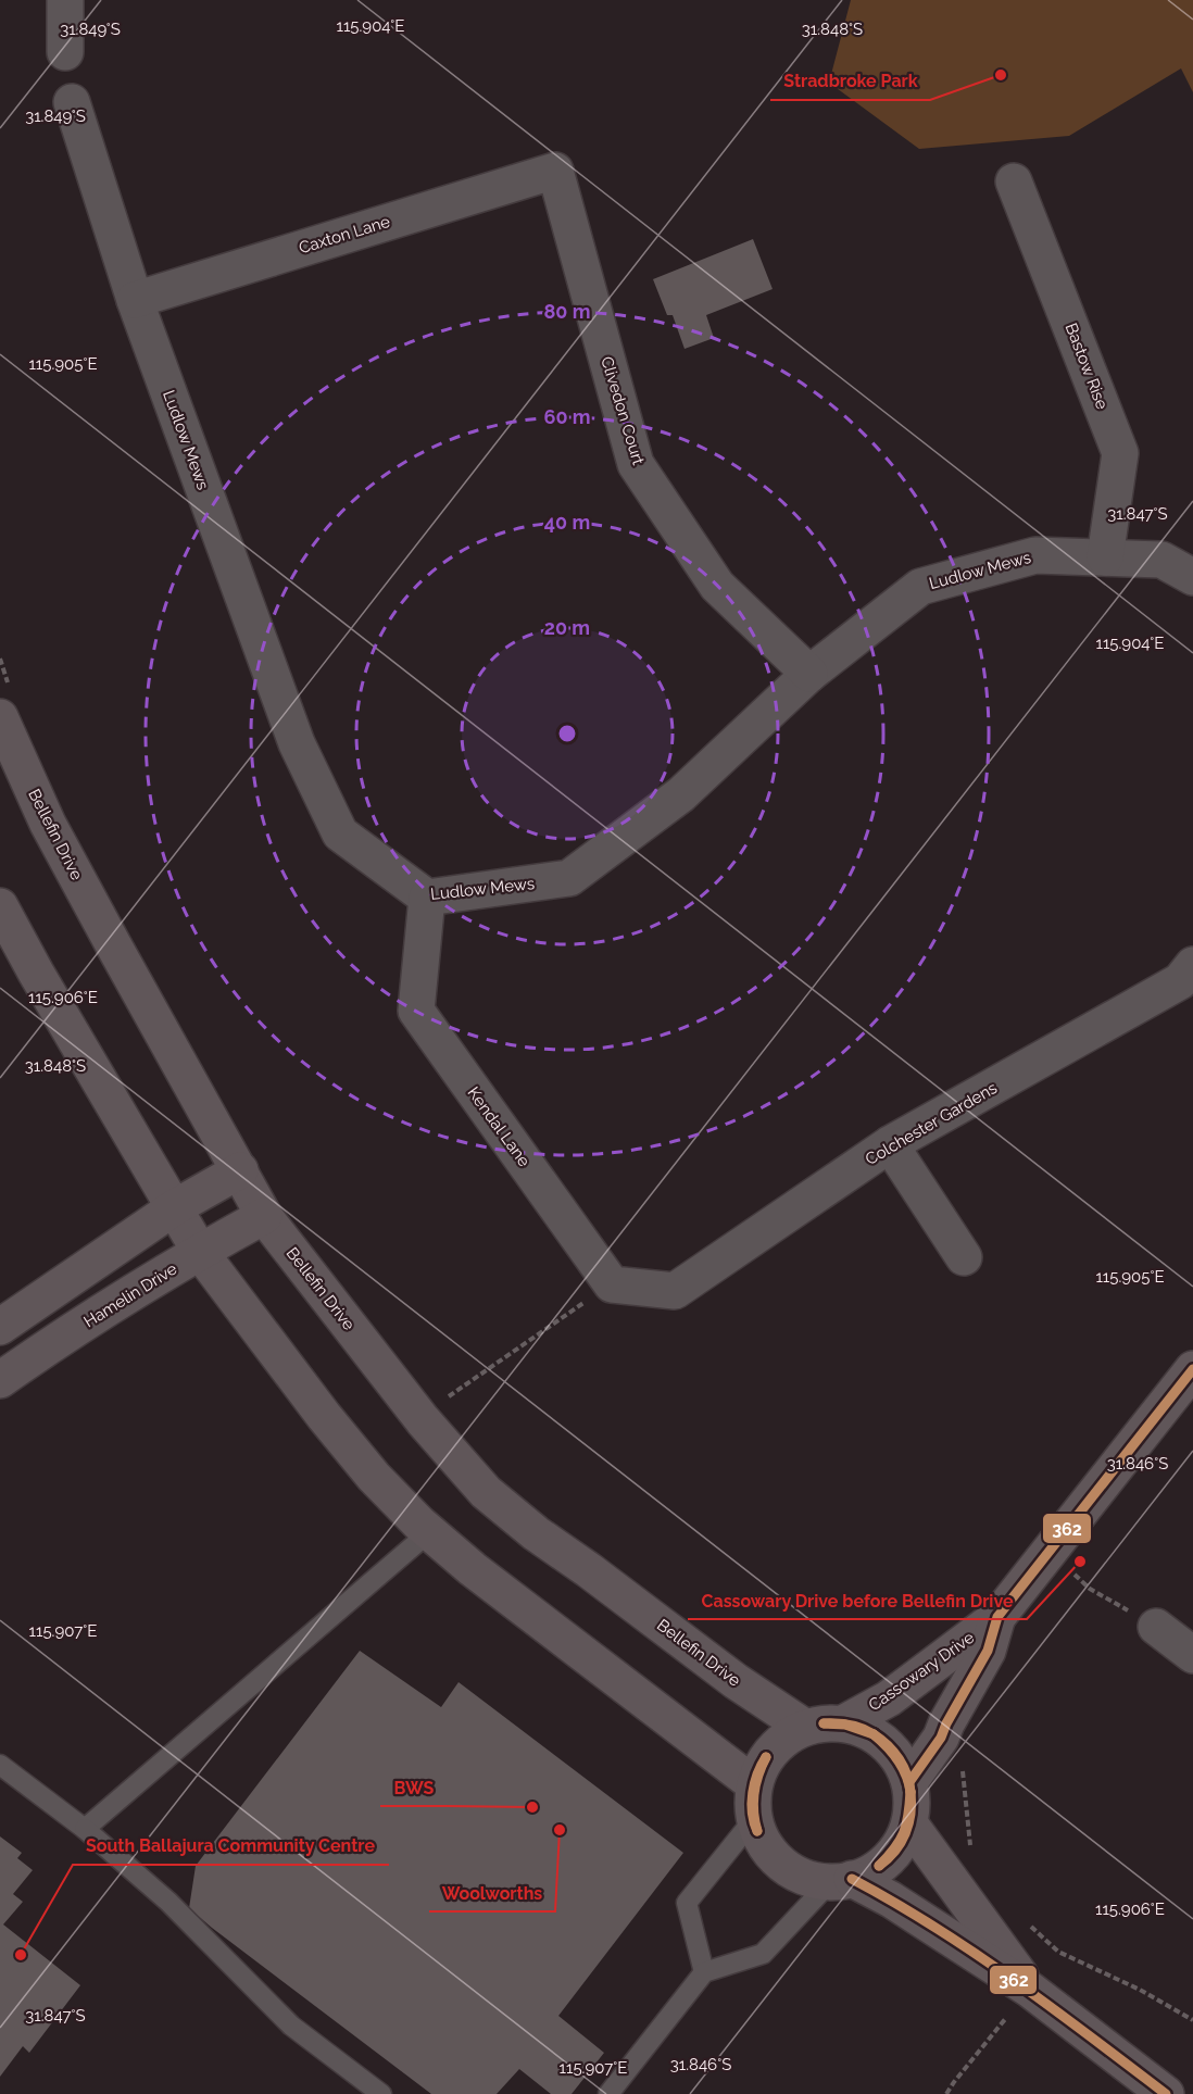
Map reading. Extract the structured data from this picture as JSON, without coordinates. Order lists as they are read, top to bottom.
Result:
{
  "streets": {
    "main road": ["Bellefin Drive", "Hamelin Drive", "Cassowary Drive"],
    "street": [
      "Caxton Lane",
      "Bastow Rise",
      "Clivedon Court",
      "Ludlow Mews",
      "Colchester Gardens",
      "Kendal Lane"
    ]
  },
  "crossings": [
    ["Caxton Lane", "Clivedon Court"],
    ["Caxton Lane", "Ludlow Mews"],
    ["Bastow Rise", "Ludlow Mews"],
    ["Clivedon Court", "Ludlow Mews"],
    ["Ludlow Mews", "Kendal Lane"],
    ["Bellefin Drive", "Hamelin Drive"],
    ["Bellefin Drive", "Cassowary Drive"],
    ["Colchester Gardens", "Kendal Lane"]
  ],
  "places": [
    "Stradbroke Park",
    "Cassowary Drive before Bellefin Drive",
    "BWS",
    "Woolworths",
    "South Ballajura Community Centre"
  ],
  "lines": ["transit line 362"],
  "coordinates": [
    "115.904°E",
    "31.849°S",
    "31.848°S",
    "115.905°E",
    "31.847°S",
    "115.906°E",
    "31.846°S",
    "115.907°E"
  ],
  "rings": [
    "80 m",
    "60 m",
    "40 m",
    "20 m"
  ]
}
